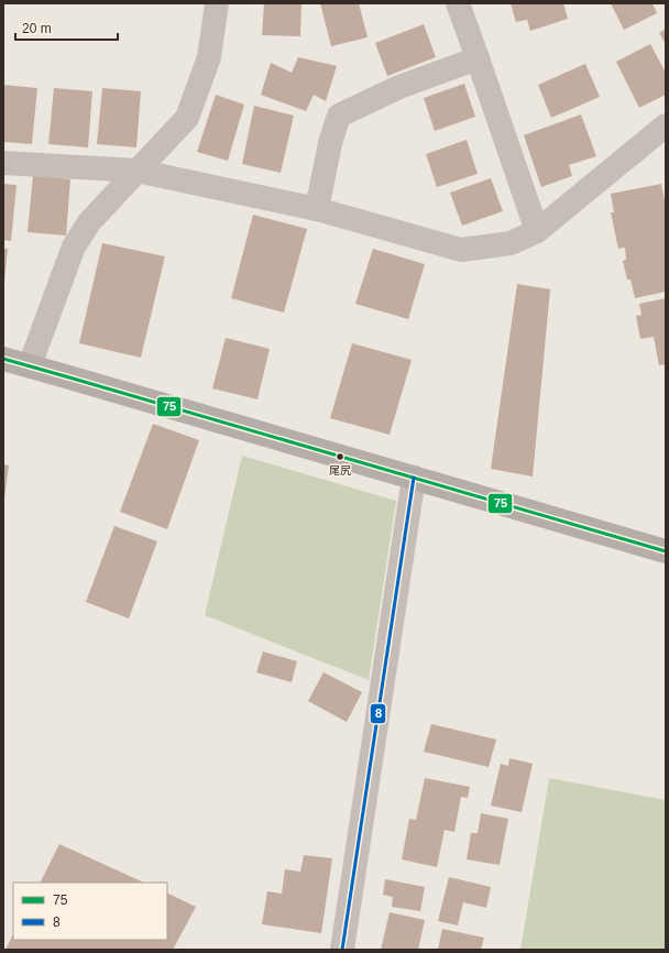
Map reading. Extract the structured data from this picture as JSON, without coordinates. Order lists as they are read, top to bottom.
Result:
{
  "places": ["尾尻"],
  "lines": ["transit line 75", "transit line 8"],
  "legend": ["75", "8"],
  "scale_bar": "20 m"
}
